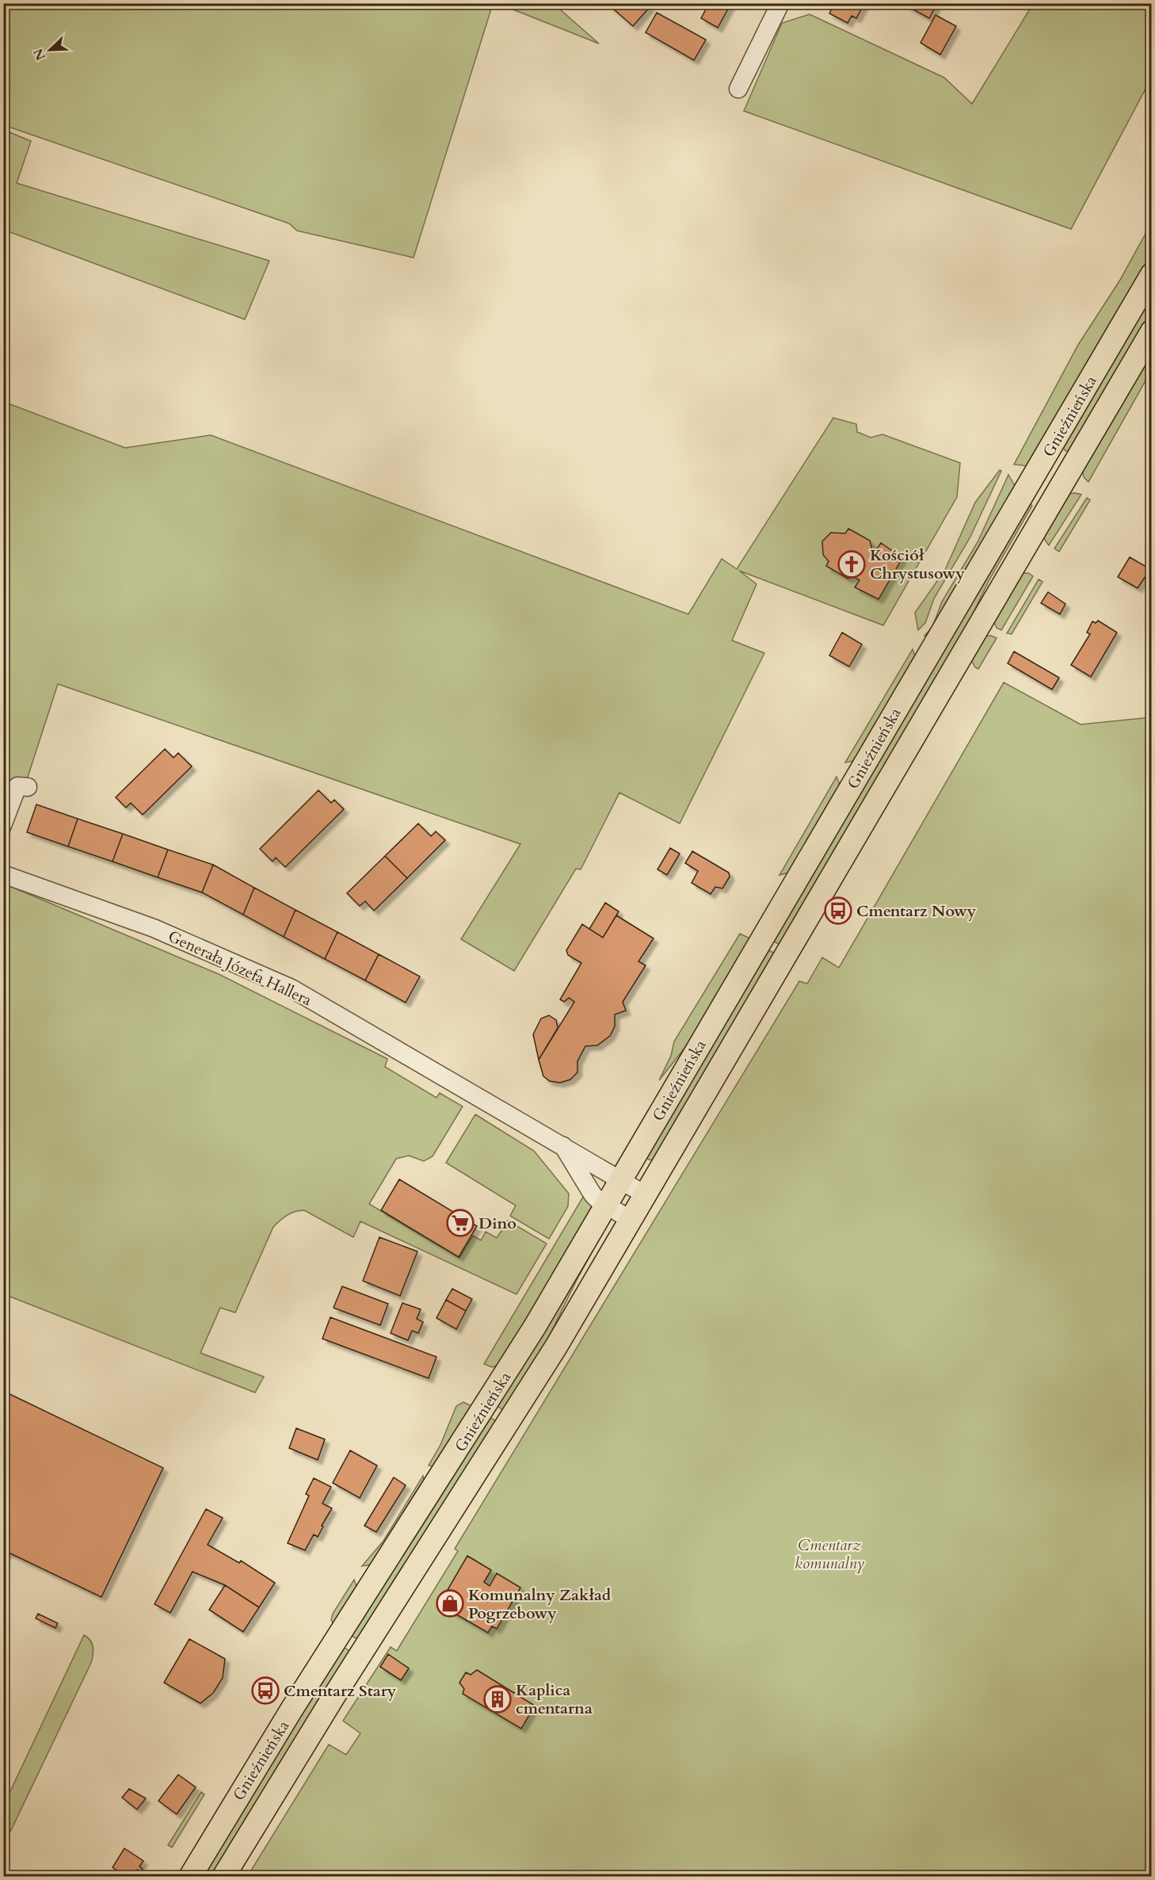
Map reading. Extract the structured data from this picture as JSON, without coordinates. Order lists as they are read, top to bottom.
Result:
{
  "streets": {
    "main road": ["Gnieźnieńska"],
    "street": ["Generała Józefa Hallera"]
  },
  "crossings": [
    ["Gnieźnieńska", "Generała Józefa Hallera"]
  ],
  "parks": ["Cmentarz komunalny"],
  "places": {
    "church": ["Kościół Chrystusowy"],
    "bus stop": ["Cmentarz Nowy", "Cmentarz Stary"],
    "supermarket": ["Dino"],
    "shop": ["Komunalny Zakład Pogrzebowy"],
    "building": ["Kaplica cmentarna"]
  },
  "north": "bottom left"
}
